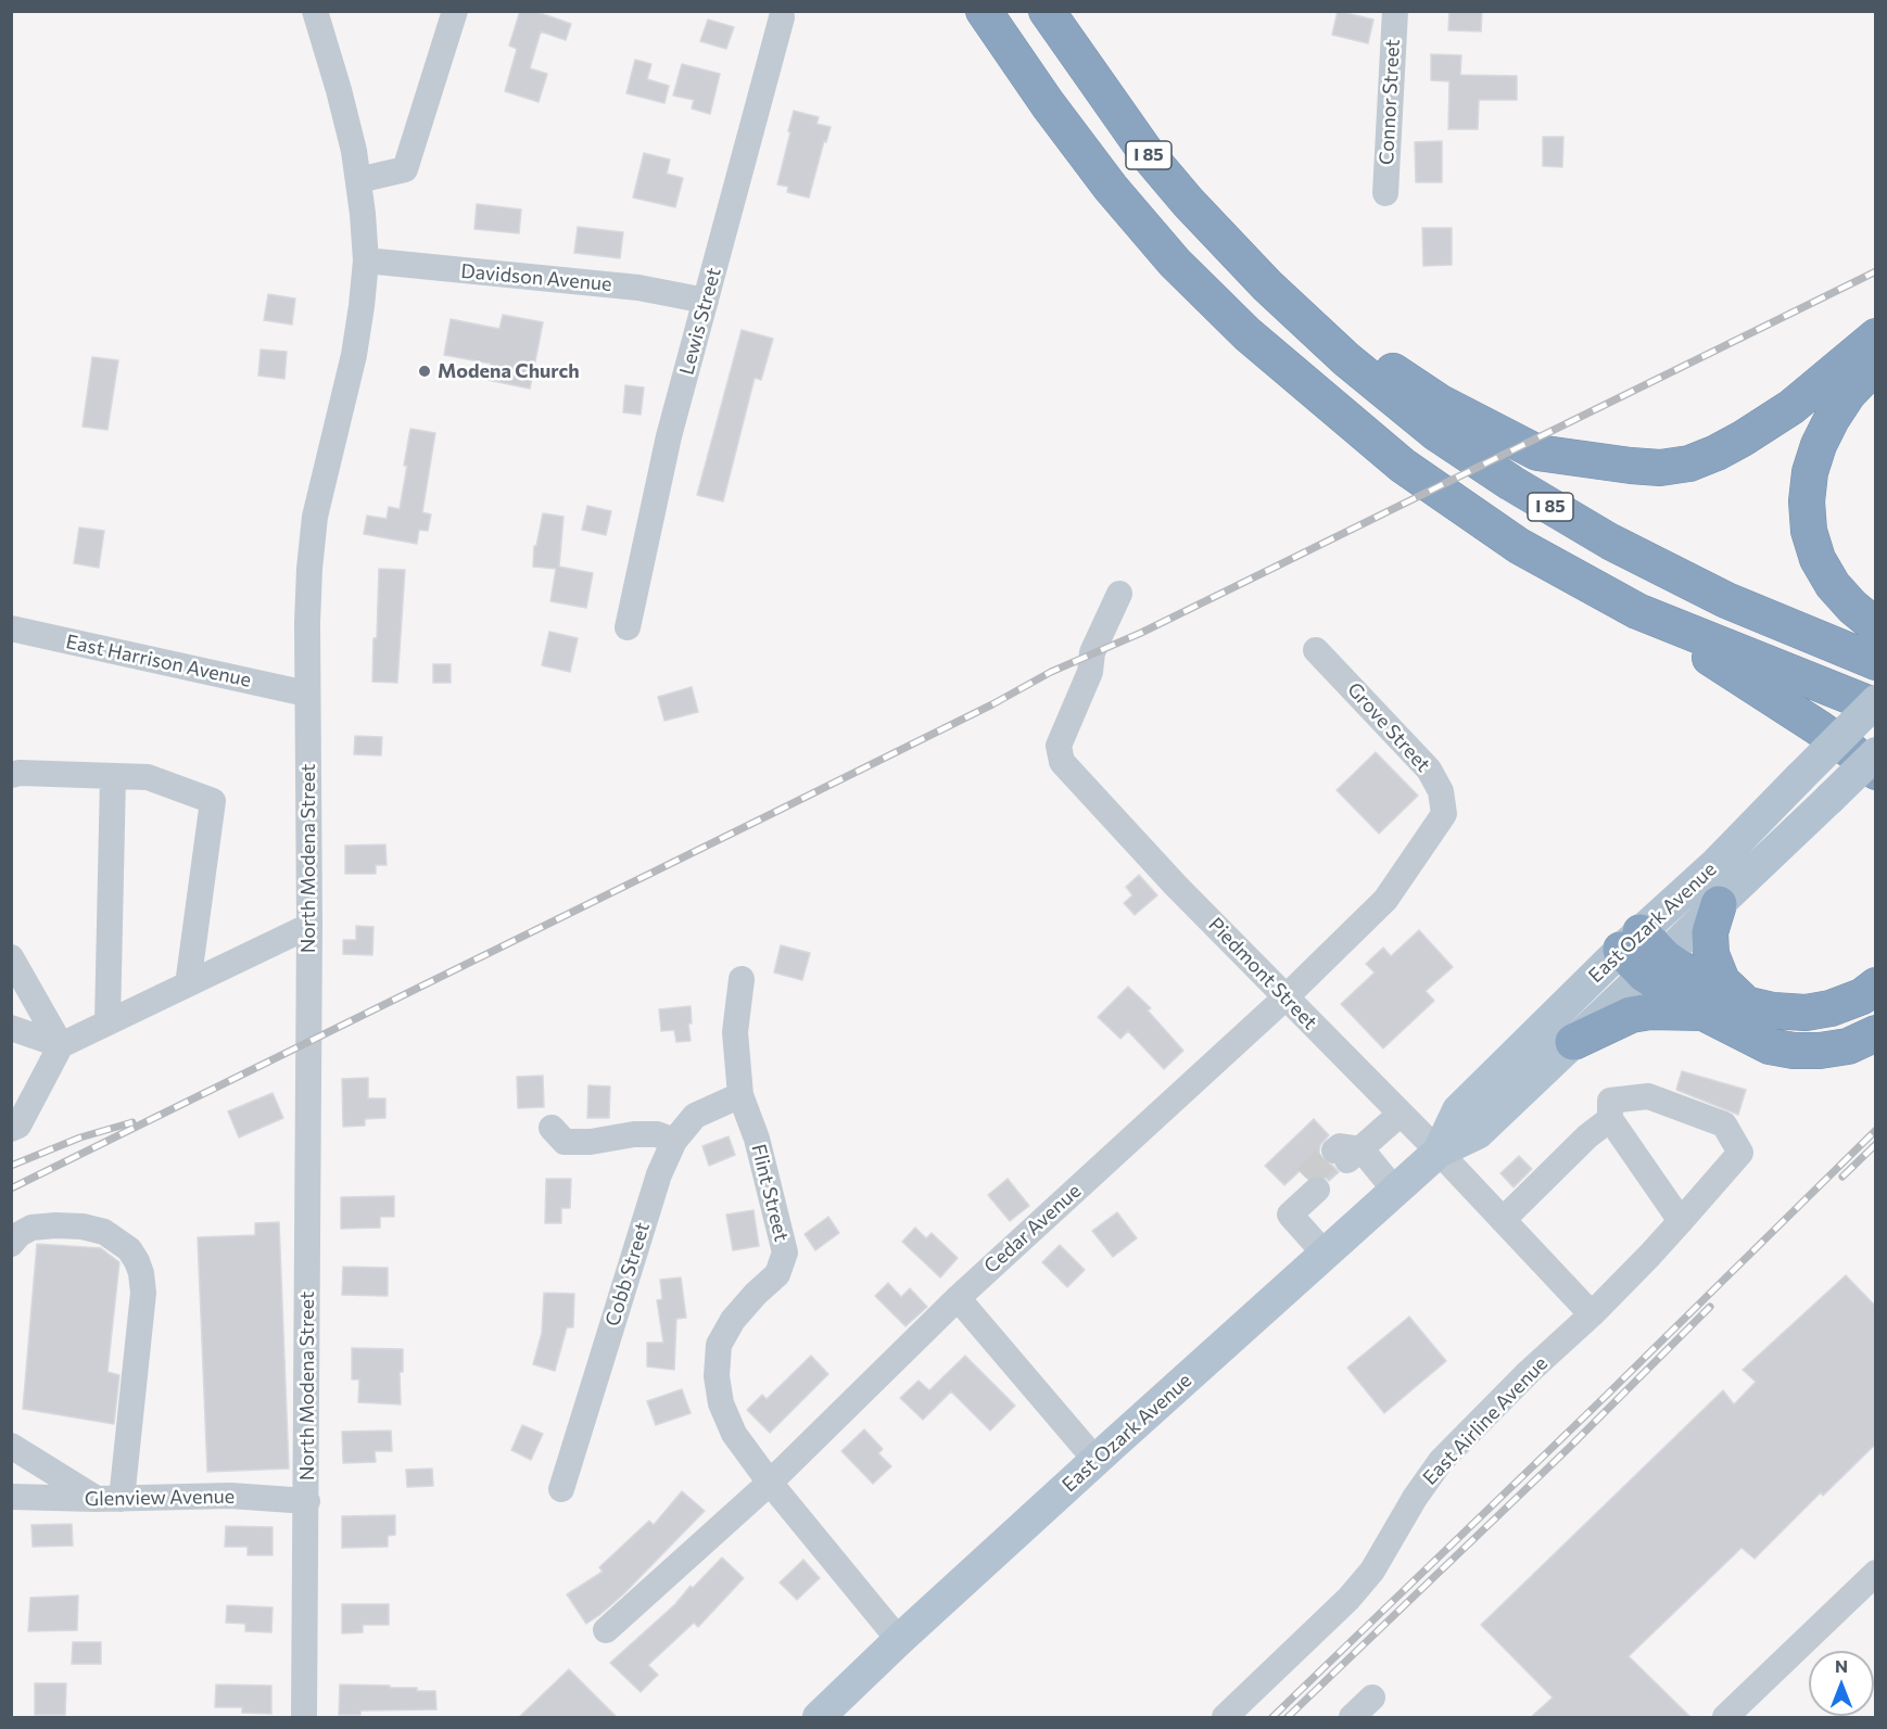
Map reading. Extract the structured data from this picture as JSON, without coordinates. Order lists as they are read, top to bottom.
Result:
{
  "streets": {
    "highway": ["I 85"],
    "main road": ["East Ozark Avenue"],
    "street": [
      "Connor Street",
      "Davidson Avenue",
      "Lewis Street",
      "East Harrison Avenue",
      "Grove Street",
      "North Modena Street",
      "Piedmont Street",
      "Flint Street",
      "Cedar Avenue",
      "Cobb Street",
      "East Airline Avenue",
      "Glenview Avenue"
    ]
  },
  "crossings": [
    ["Davidson Avenue", "Lewis Street"],
    ["Davidson Avenue", "North Modena Street"],
    ["East Harrison Avenue", "North Modena Street"],
    ["Grove Street", "Cedar Avenue"],
    ["North Modena Street", "Glenview Avenue"],
    ["East Ozark Avenue", "Piedmont Street"],
    ["East Ozark Avenue", "Flint Street"],
    ["Piedmont Street", "Cedar Avenue"],
    ["Piedmont Street", "East Airline Avenue"],
    ["Flint Street", "Cedar Avenue"],
    ["Flint Street", "Cobb Street"]
  ],
  "places": ["Modena Church"],
  "north": "top"
}
